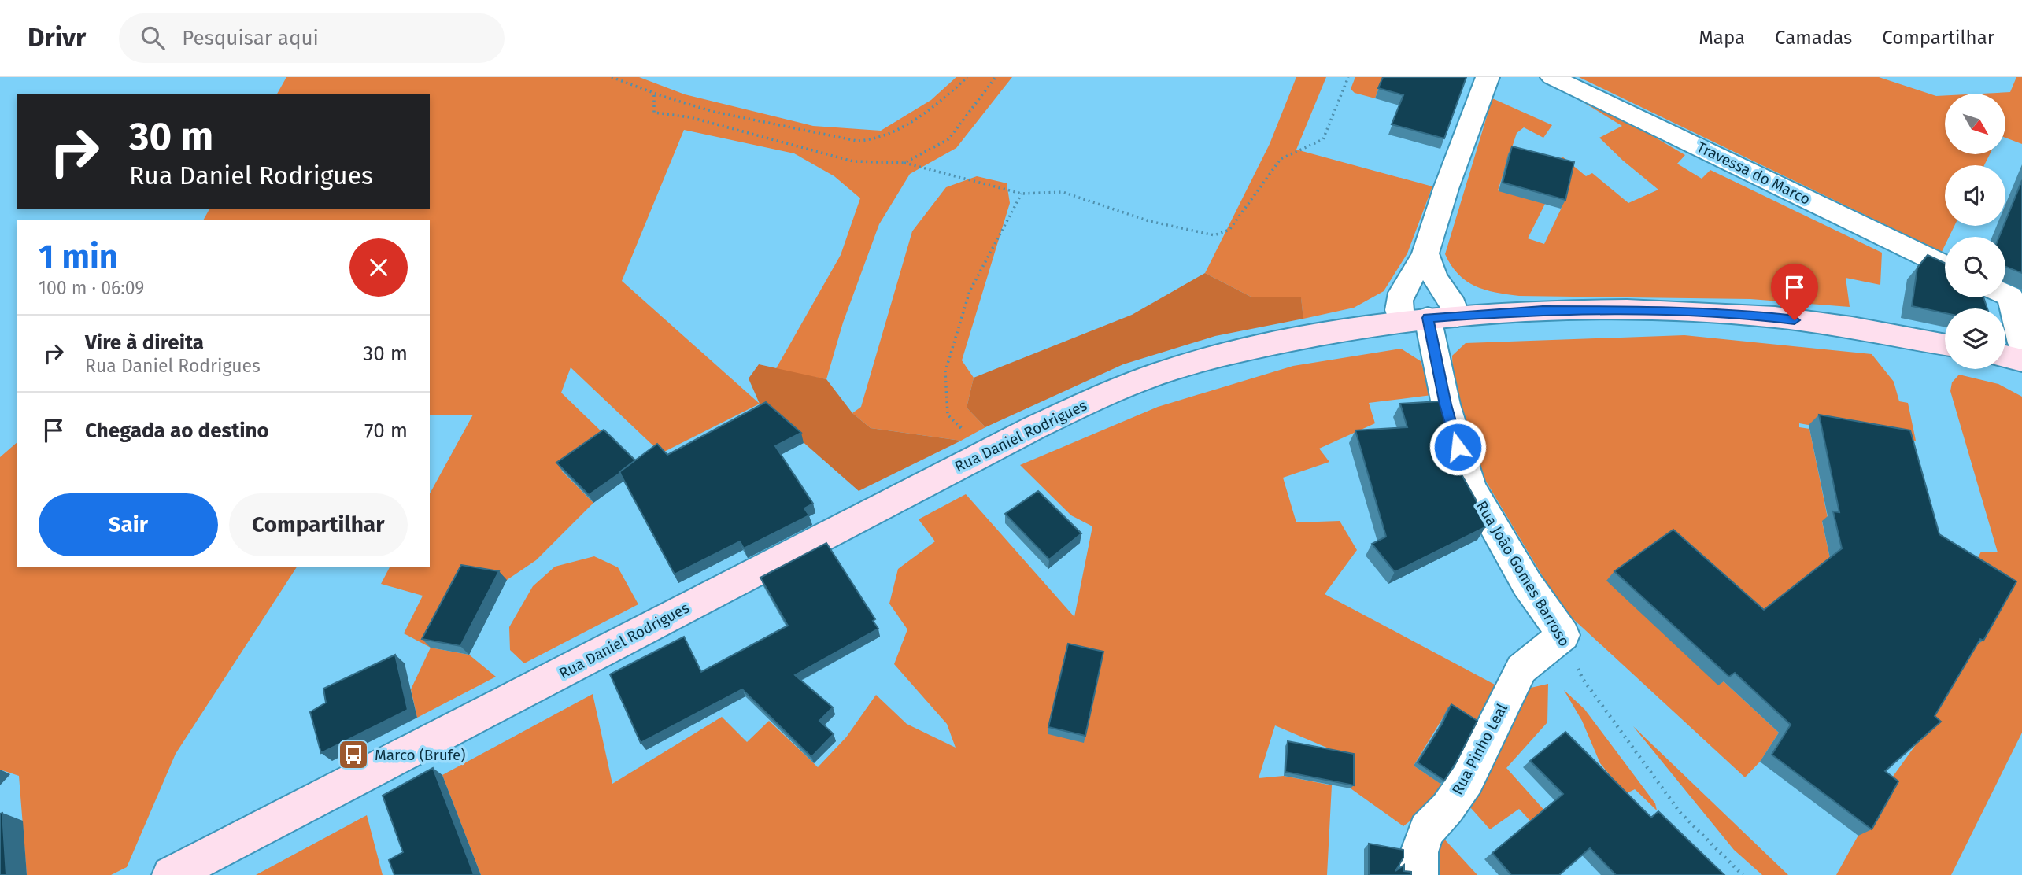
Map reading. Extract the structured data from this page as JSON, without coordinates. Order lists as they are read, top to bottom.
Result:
{
  "streets": {
    "main road": ["Rua Daniel Rodrigues"],
    "street": ["Travessa do Marco", "Rua João Gomes Barroso", "Rua Pinho Leal"]
  },
  "crossings": [
    ["Rua Daniel Rodrigues", "Rua João Gomes Barroso"],
    ["Rua João Gomes Barroso", "Rua Pinho Leal"]
  ],
  "places": {
    "bus stop": ["Marco (Brufe)"]
  },
  "north": "bottom right",
  "page": {
    "header": "Drivr",
    "search": "Pesquisar aqui",
    "nav": ["Mapa", "Camadas", "Compartilhar"],
    "turn": ["30 m", "Rua Daniel Rodrigues"],
    "heading": ["1 min", "100 m · 06:09"],
    "list": [
      {
        "name": "Vire à direita",
        "note": "Rua Daniel Rodrigues",
        "value": "30 m"
      },
      {
        "name": "Chegada ao destino",
        "value": "70 m"
      }
    ],
    "buttons": ["Sair", "Compartilhar"]
  }
}
